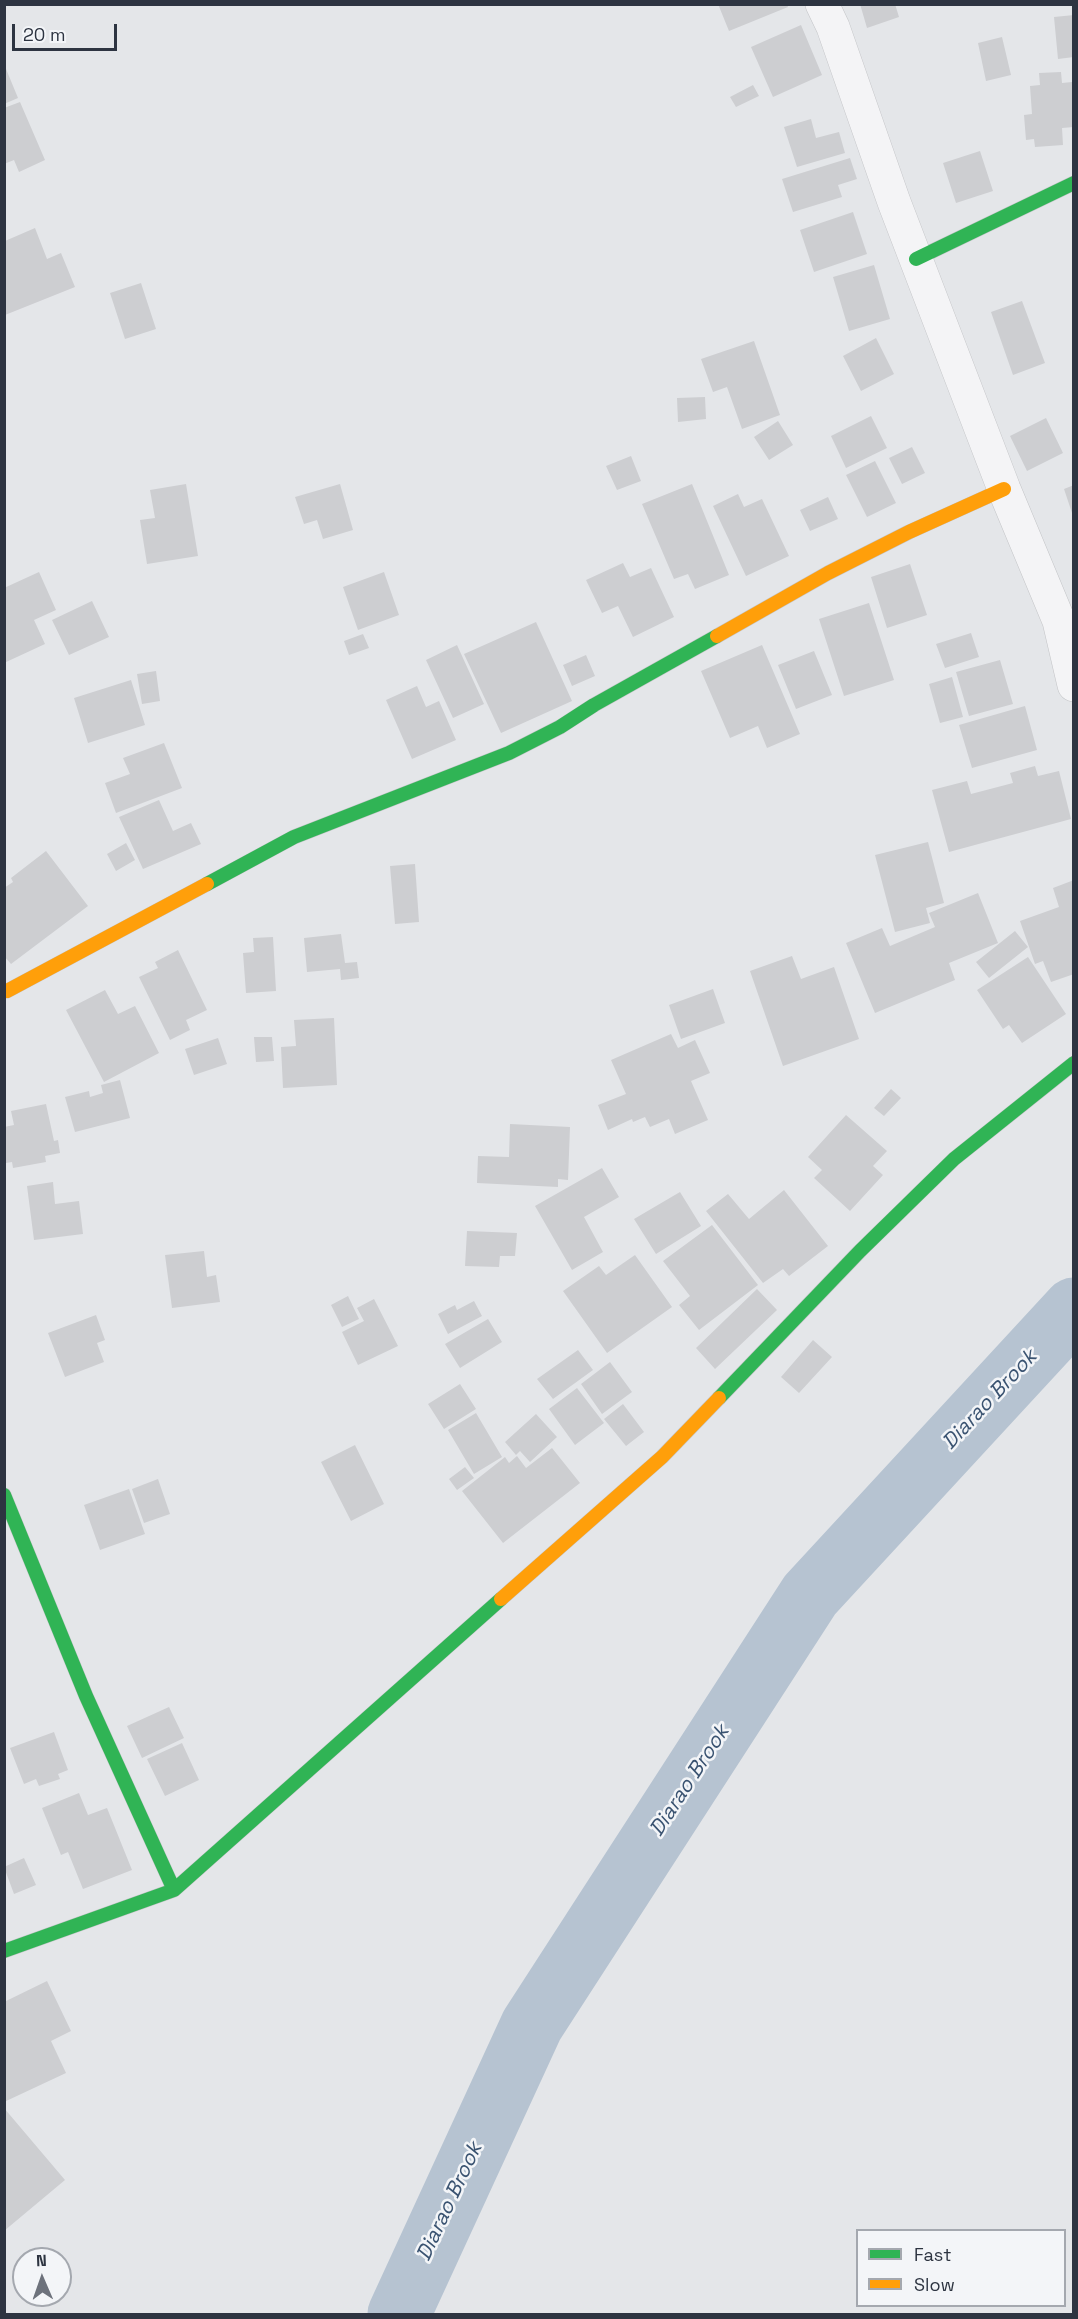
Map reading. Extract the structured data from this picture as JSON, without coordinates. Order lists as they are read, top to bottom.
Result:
{
  "water": ["Diarao Brook"],
  "legend": ["Fast", "Slow"],
  "scale_bar": "20 m",
  "north": "top"
}
